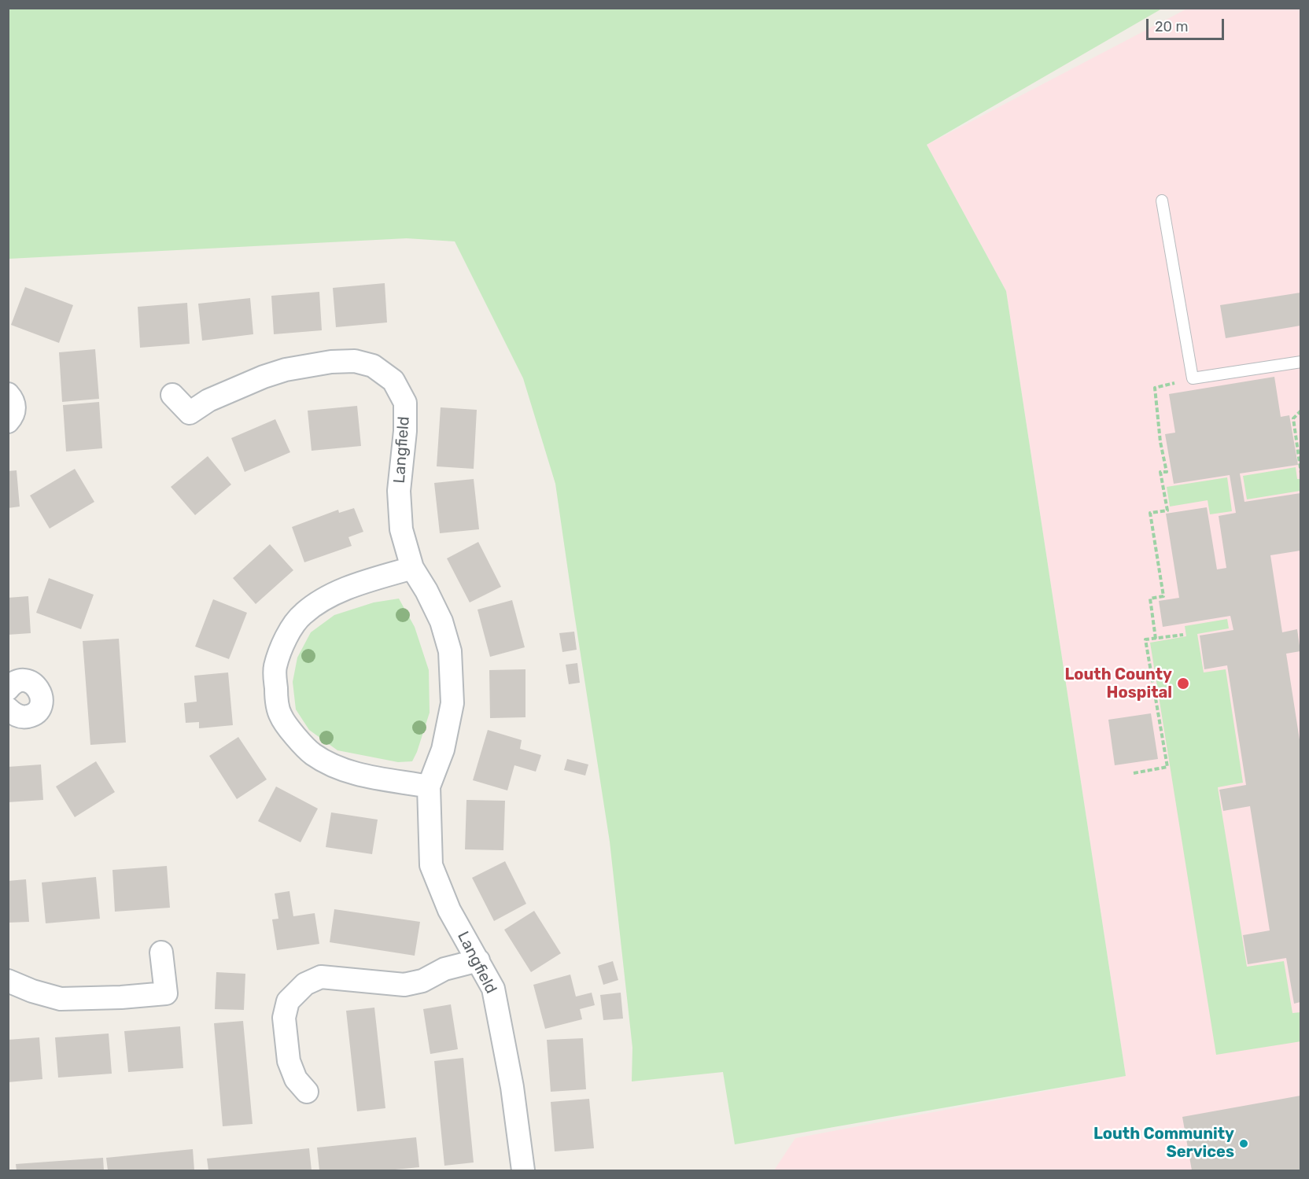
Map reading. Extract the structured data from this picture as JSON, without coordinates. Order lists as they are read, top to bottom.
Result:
{
  "streets": {
    "street": ["Langfield"]
  },
  "places": ["Louth County Hospital", "Louth Community Services"],
  "scale_bar": "20 m"
}
